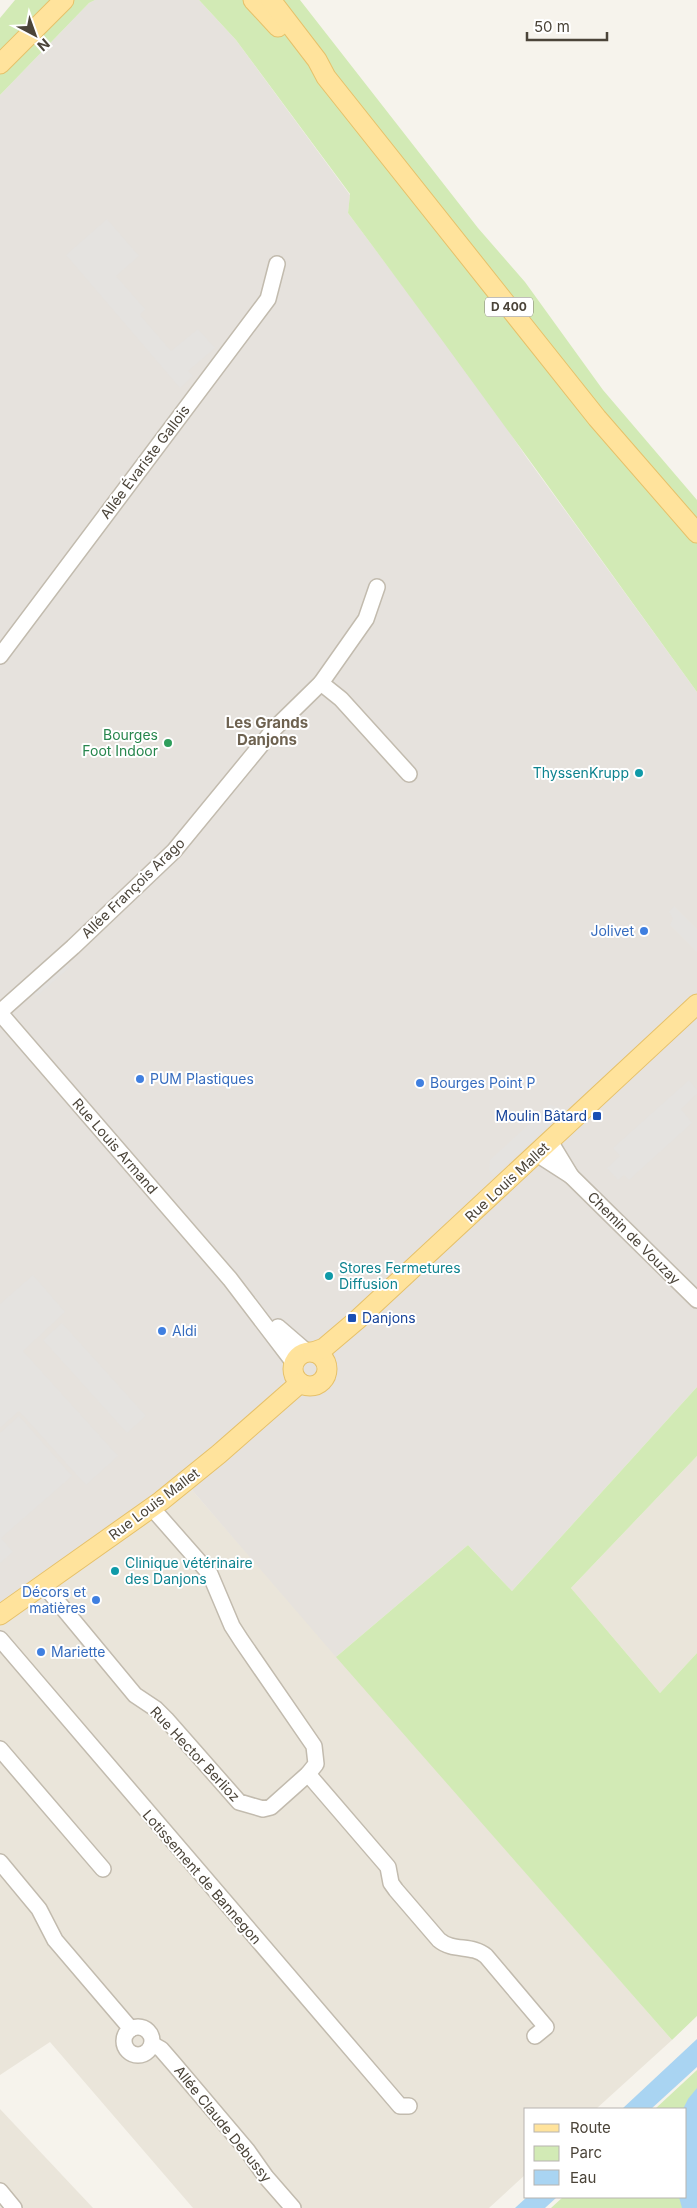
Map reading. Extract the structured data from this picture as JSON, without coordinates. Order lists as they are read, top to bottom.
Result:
{
  "streets": {
    "main road": ["D 400", "Rue Louis Mallet"],
    "street": [
      "Allée Évariste Gallois",
      "Allée François Arago",
      "Rue Louis Armand",
      "Chemin de Vouzay",
      "Rue Hector Berlioz",
      "Lotissement de Bannegon",
      "Allée Claude Debussy"
    ]
  },
  "crossings": [
    ["Allée François Arago", "Rue Louis Armand"],
    ["Rue Louis Armand", "Rue Louis Mallet"],
    ["Rue Louis Mallet", "Chemin de Vouzay"],
    ["Rue Louis Mallet", "Rue Hector Berlioz"]
  ],
  "districts": ["Les Grands Danjons"],
  "places": {
    "other": [
      "Bourges Foot Indoor",
      "ThyssenKrupp",
      "Jolivet",
      "PUM Plastiques",
      "Bourges Point P",
      "Stores Fermetures Diffusion",
      "Aldi",
      "Clinique vétérinaire des Danjons",
      "Décors et matières",
      "Mariette"
    ],
    "transit": ["Moulin Bâtard", "Danjons"]
  },
  "legend": ["Route", "Parc", "Eau"],
  "scale_bar": "50 m",
  "north": "bottom right"
}
